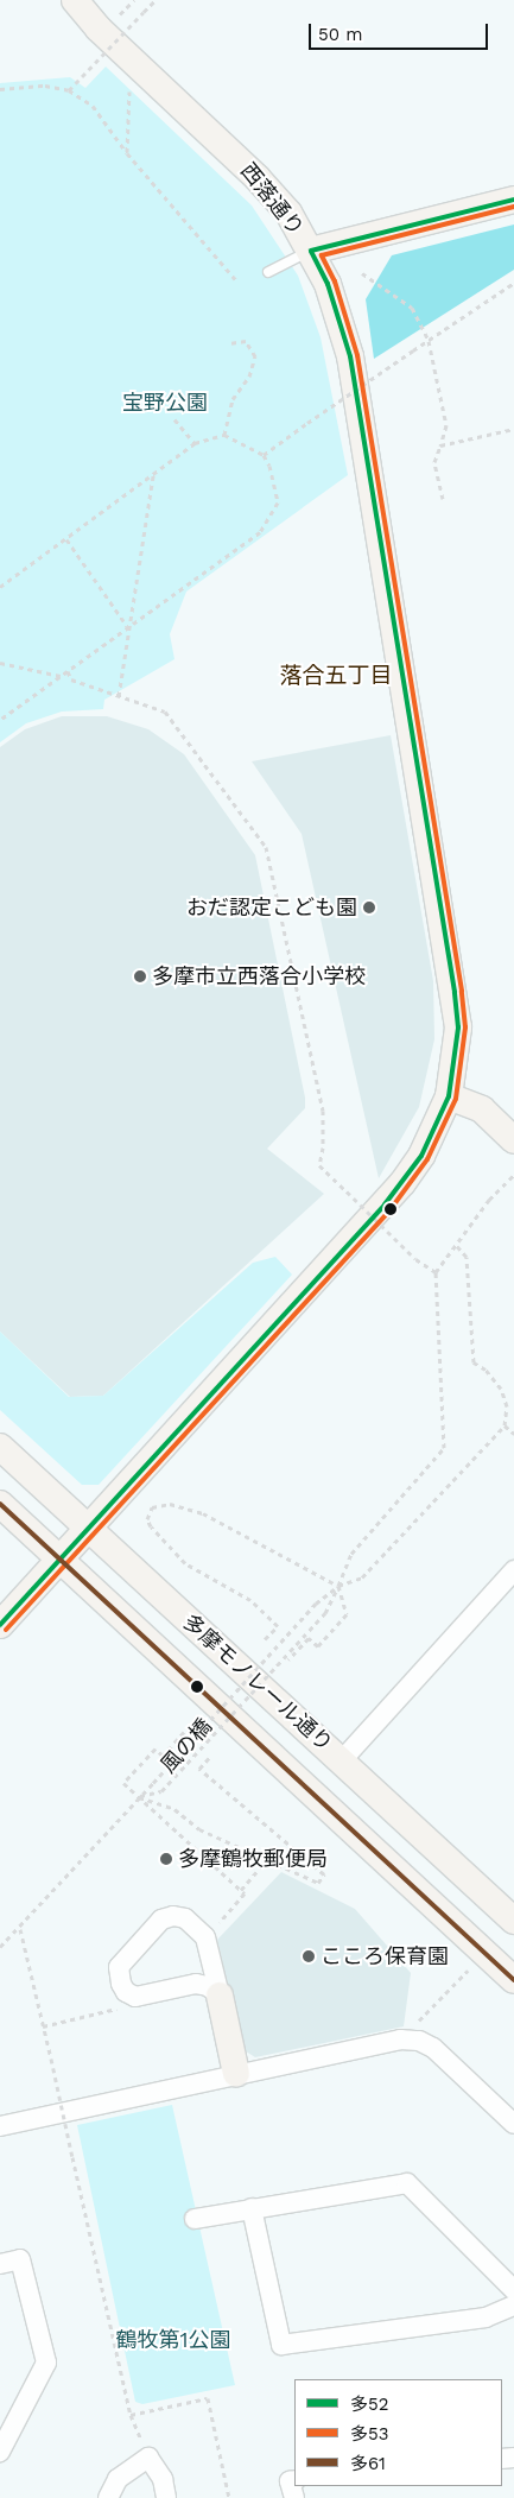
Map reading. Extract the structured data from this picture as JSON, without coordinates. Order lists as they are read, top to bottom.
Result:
{
  "streets": {
    "street": ["西落通り", "多摩モノレール通り"],
    "path": ["風の橋"]
  },
  "crossings": [
    ["西落通り", "多摩モノレール通り"]
  ],
  "districts": ["落合五丁目"],
  "parks": ["宝野公園", "鶴牧第1公園"],
  "places": [
    "おだ認定こども園",
    "多摩市立西落合小学校",
    "多摩鶴牧郵便局",
    "こころ保育園"
  ],
  "lines": ["transit line 多52", "transit line 多53", "transit line 多61"],
  "legend": ["多52", "多53", "多61"],
  "scale_bar": "50 m"
}
